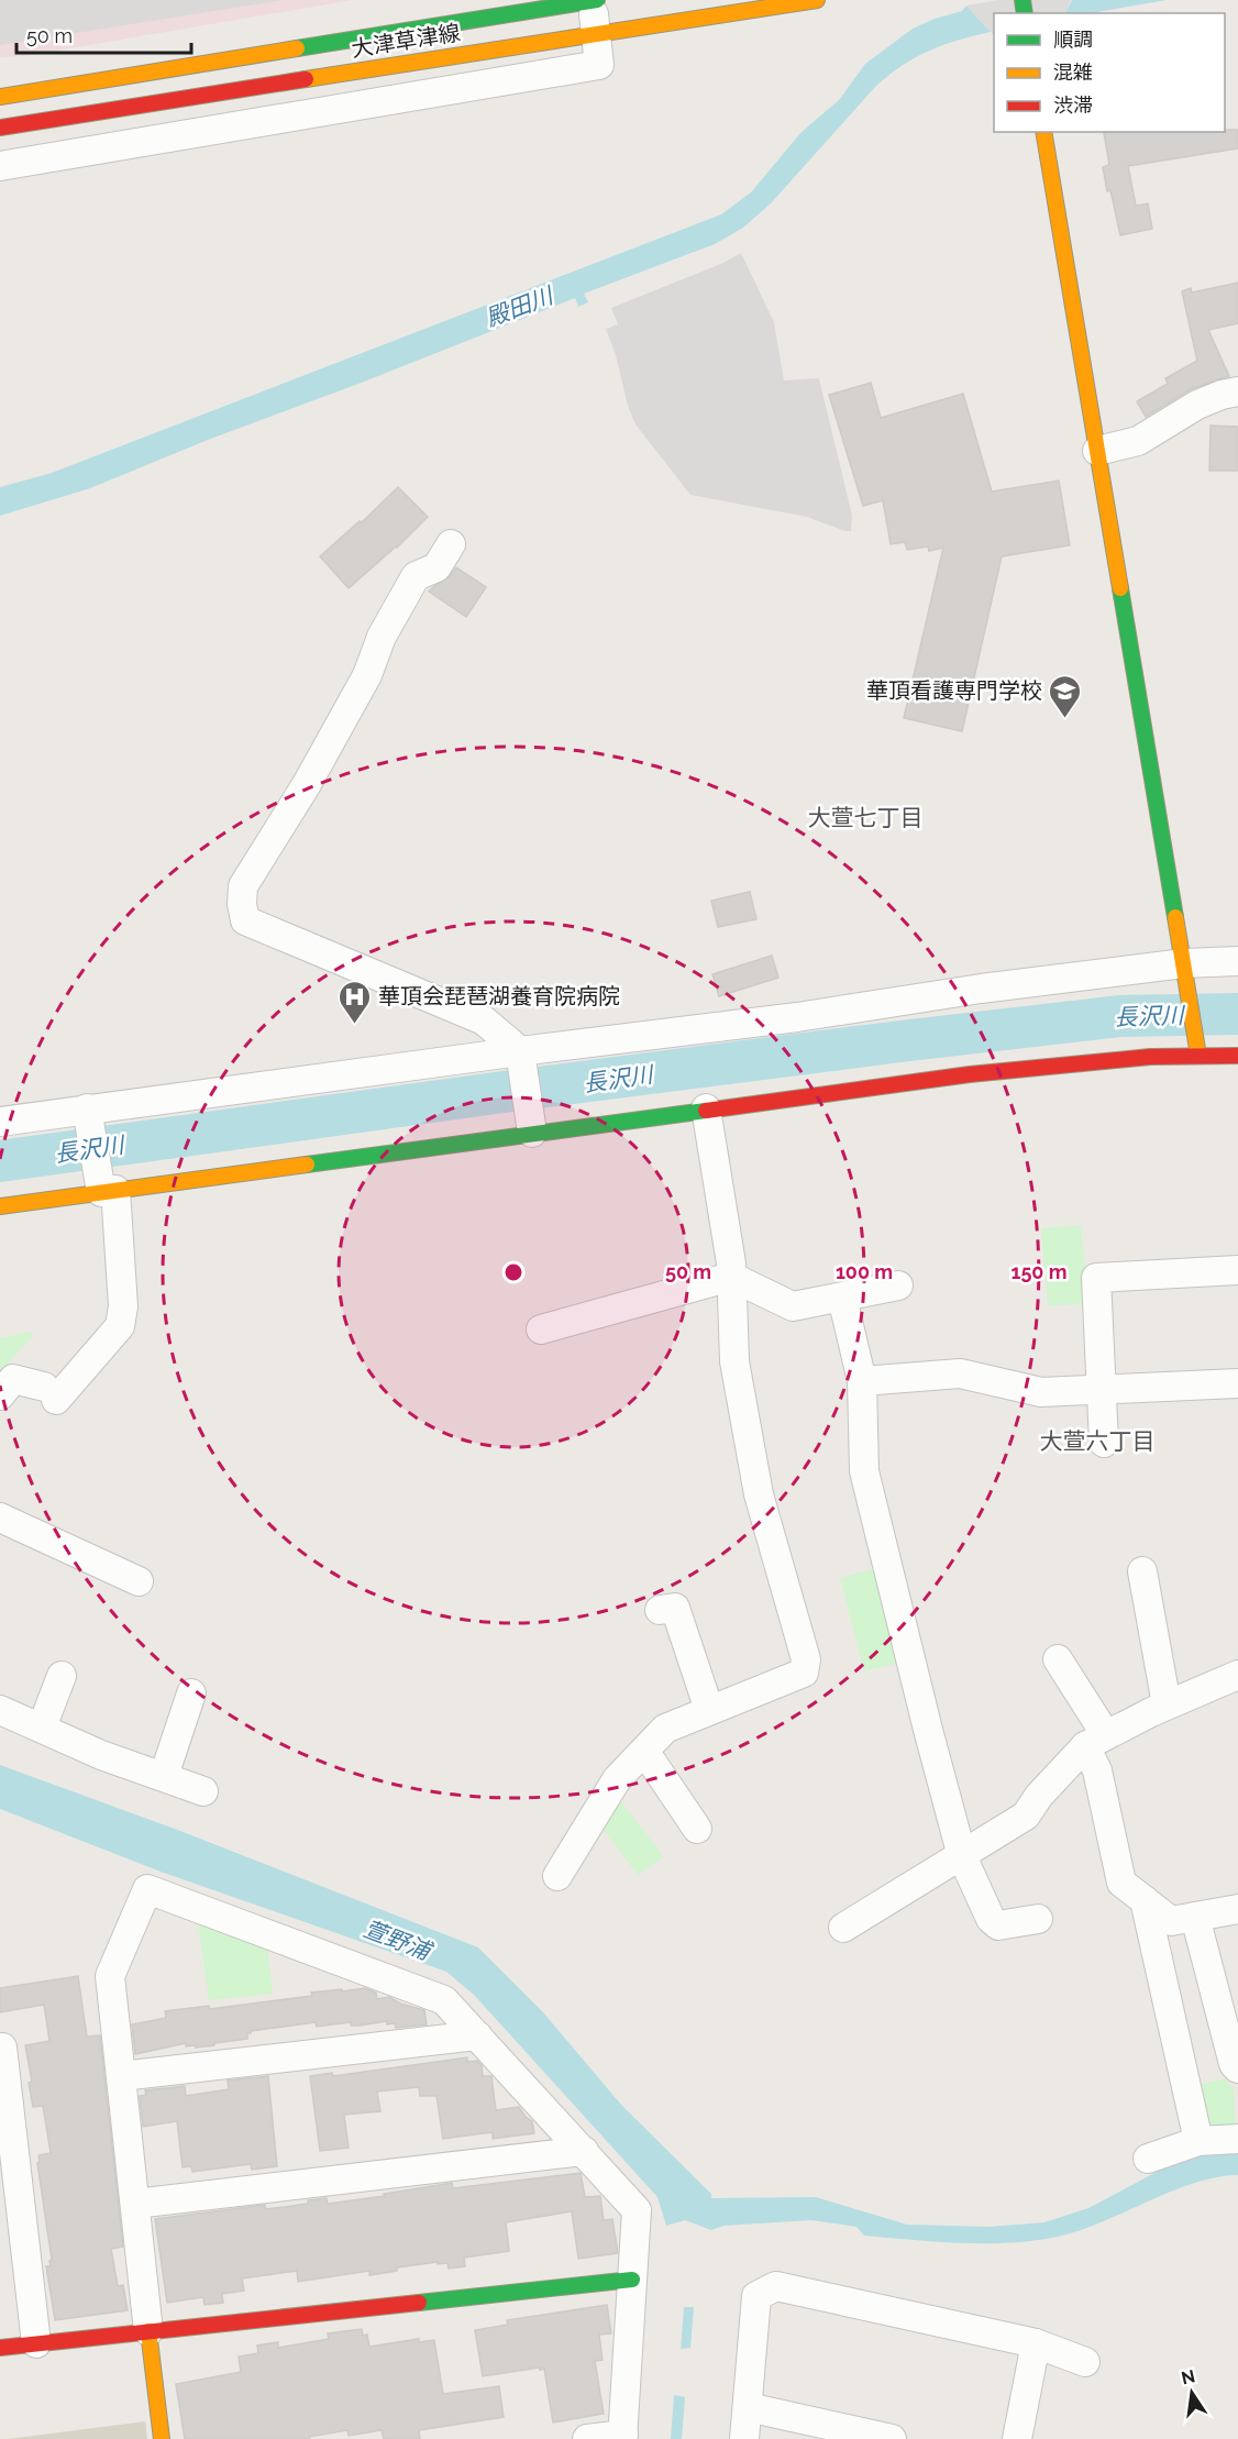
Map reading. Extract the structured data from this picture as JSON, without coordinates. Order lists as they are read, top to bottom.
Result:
{
  "streets": {
    "street": ["大津草津線"]
  },
  "districts": ["大萱七丁目", "大萱六丁目"],
  "water": ["殿田川", "長沢川", "萱野浦"],
  "places": {
    "school or university": ["華頂看護専門学校"],
    "hospital": ["華頂会琵琶湖養育院病院"]
  },
  "legend": ["順調", "混雑", "渋滞"],
  "scale_bar": "50 m",
  "north": "top",
  "rings": ["50 m", "100 m", "150 m"]
}
